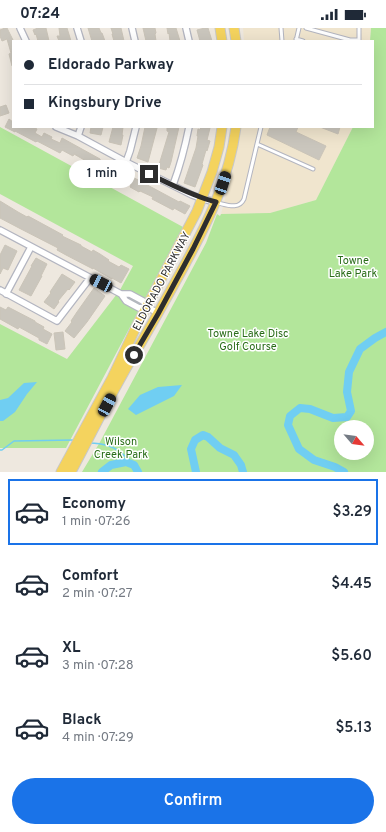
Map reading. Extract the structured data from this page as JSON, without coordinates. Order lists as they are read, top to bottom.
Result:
{
  "streets": {
    "main road": ["ELDORADO PARKWAY"]
  },
  "parks": ["Towne Lake Park", "Towne Lake Disc Golf Course", "Wilson Creek Park"],
  "north": "bottom right",
  "page": {
    "status": "07:24",
    "banner": ["Eldorado Parkway", "Kingsbury Drive"],
    "bubble": "1 min",
    "list": [
      {
        "name": "Economy",
        "note": "1 min · 07:26",
        "value": "$3.29"
      },
      {
        "name": "Comfort",
        "note": "2 min · 07:27",
        "value": "$4.45"
      },
      {
        "name": "XL",
        "note": "3 min · 07:28",
        "value": "$5.60"
      },
      {
        "name": "Black",
        "note": "4 min · 07:29",
        "value": "$5.13"
      }
    ],
    "buttons": "Confirm"
  }
}
